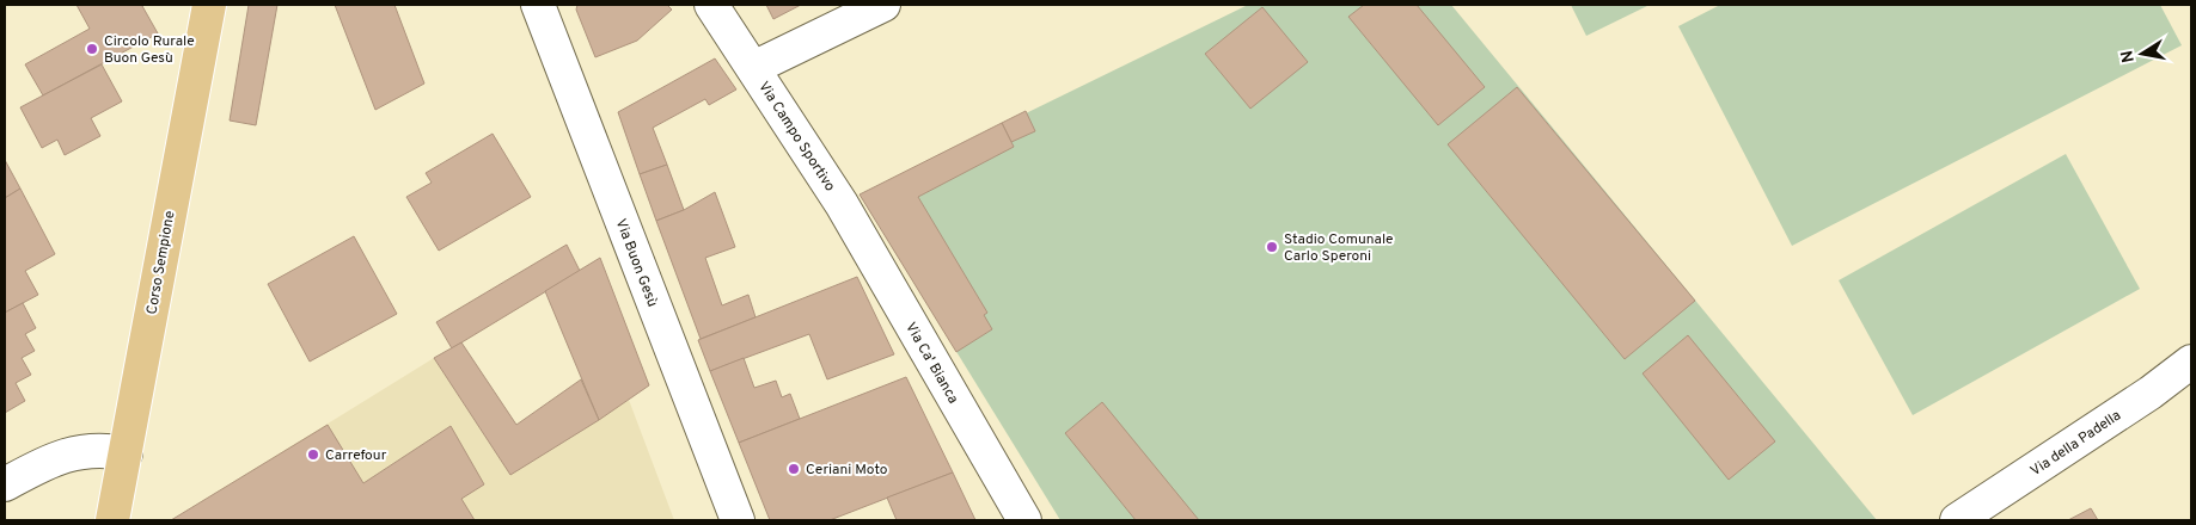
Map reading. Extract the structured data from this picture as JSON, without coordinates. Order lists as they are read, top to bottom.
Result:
{
  "streets": {
    "main road": ["Corso Sempione"],
    "street": [
      "Via Campo Sportivo",
      "Via Buon Gesù",
      "Via Ca' Bianca",
      "Via della Padella"
    ]
  },
  "crossings": [
    ["Via Campo Sportivo", "Via Ca' Bianca"]
  ],
  "places": [
    "Circolo Rurale Buon Gesù",
    "Stadio Comunale Carlo Speroni",
    "Carrefour",
    "Ceriani Moto"
  ],
  "north": "left"
}
